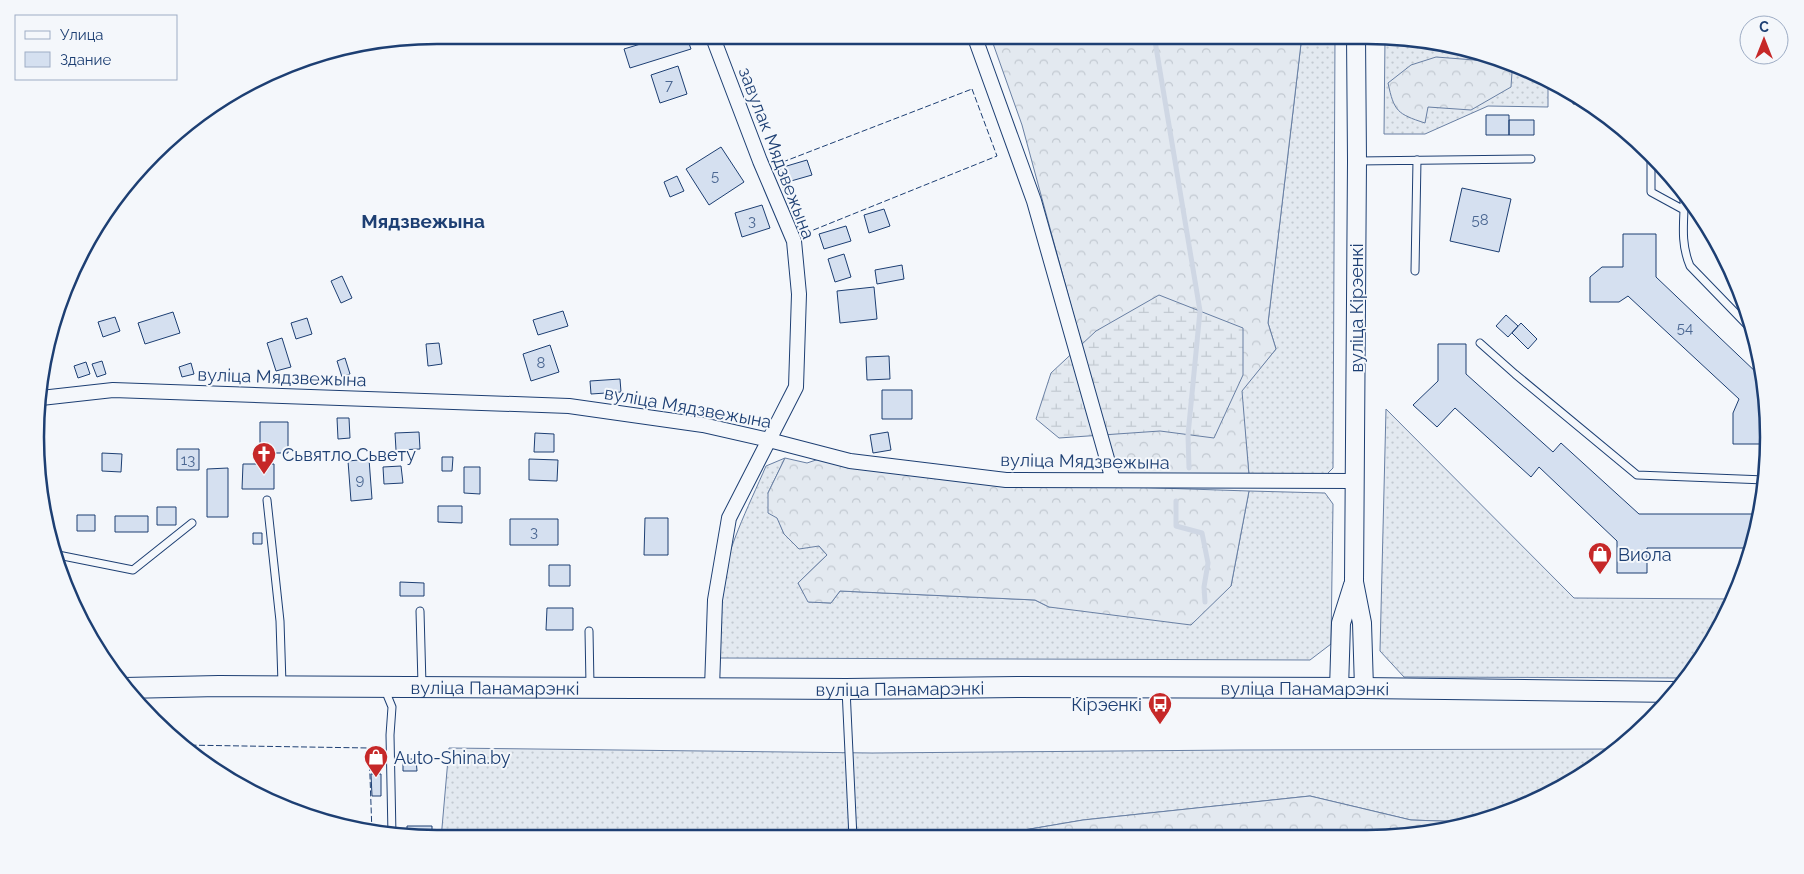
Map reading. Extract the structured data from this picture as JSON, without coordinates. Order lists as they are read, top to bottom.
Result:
{
  "streets": {
    "main road": ["вуліца Панамарэнкі"],
    "street": ["завулак Мядзвежына", "вуліца Кірэенкі", "вуліца Мядзвежына"]
  },
  "crossings": [
    ["завулак Мядзвежына", "вуліца Мядзвежына"],
    ["завулак Мядзвежына", "вуліца Панамарэнкі"],
    ["вуліца Кірэенкі", "вуліца Мядзвежына"],
    ["вуліца Кірэенкі", "вуліца Панамарэнкі"]
  ],
  "districts": ["Мядзвежына"],
  "places": {
    "church": ["Сьвятло Сьвету"],
    "shop": ["Виола", "Auto-Shina.by"],
    "bus stop": ["Кірэенкі"]
  },
  "house_numbers": [
    "7",
    "5",
    "58",
    "3",
    "54",
    "8",
    "13",
    "9",
    "3"
  ],
  "legend": ["Улица", "Здание"],
  "north": "top"
}
